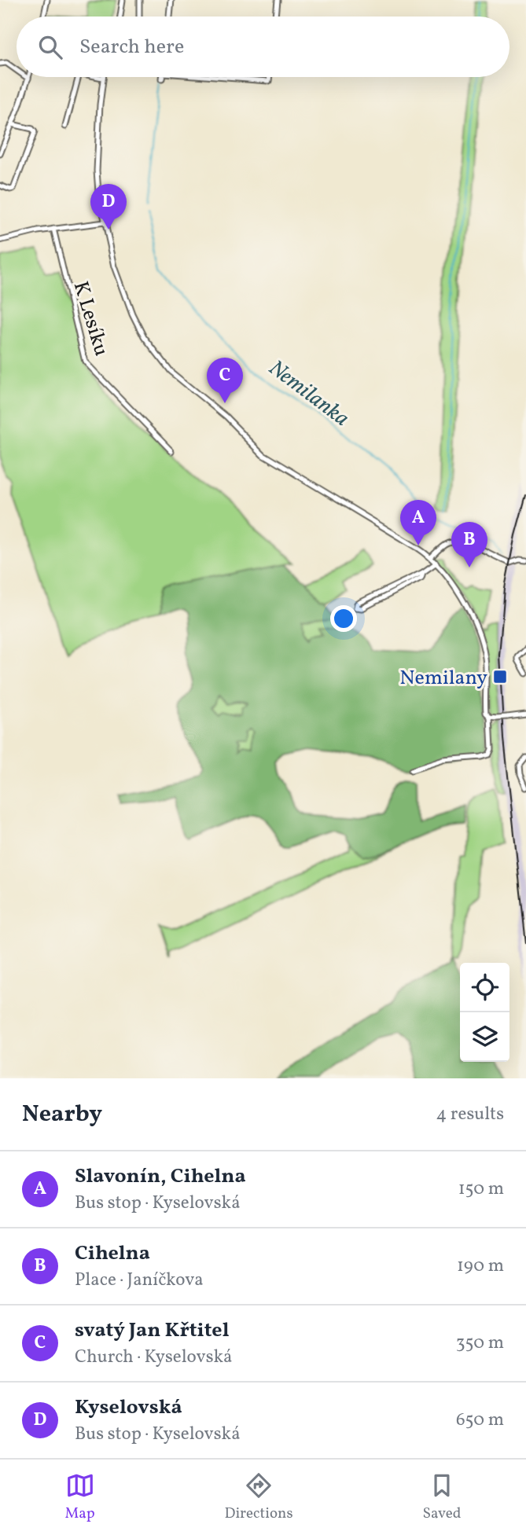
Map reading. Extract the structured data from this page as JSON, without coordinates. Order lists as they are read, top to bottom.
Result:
{
  "streets": {
    "street": ["K Lesíku"]
  },
  "water": ["Nemilanka"],
  "places": {
    "transit": ["Nemilany"]
  },
  "page": {
    "search": "Search here",
    "pins": [
      "D",
      "C",
      "A",
      "B"
    ],
    "heading": ["Nearby", "4 results"],
    "list": [
      {
        "mark": "A",
        "name": "Slavonín, Cihelna",
        "note": "Bus stop · Kyselovská",
        "value": "150 m"
      },
      {
        "mark": "B",
        "name": "Cihelna",
        "note": "Place · Janíčkova",
        "value": "190 m"
      },
      {
        "mark": "C",
        "name": "svatý Jan Křtitel",
        "note": "Church · Kyselovská",
        "value": "350 m"
      },
      {
        "mark": "D",
        "name": "Kyselovská",
        "note": "Bus stop · Kyselovská",
        "value": "650 m"
      }
    ],
    "nav": ["Map", "Directions", "Saved"]
  }
}
